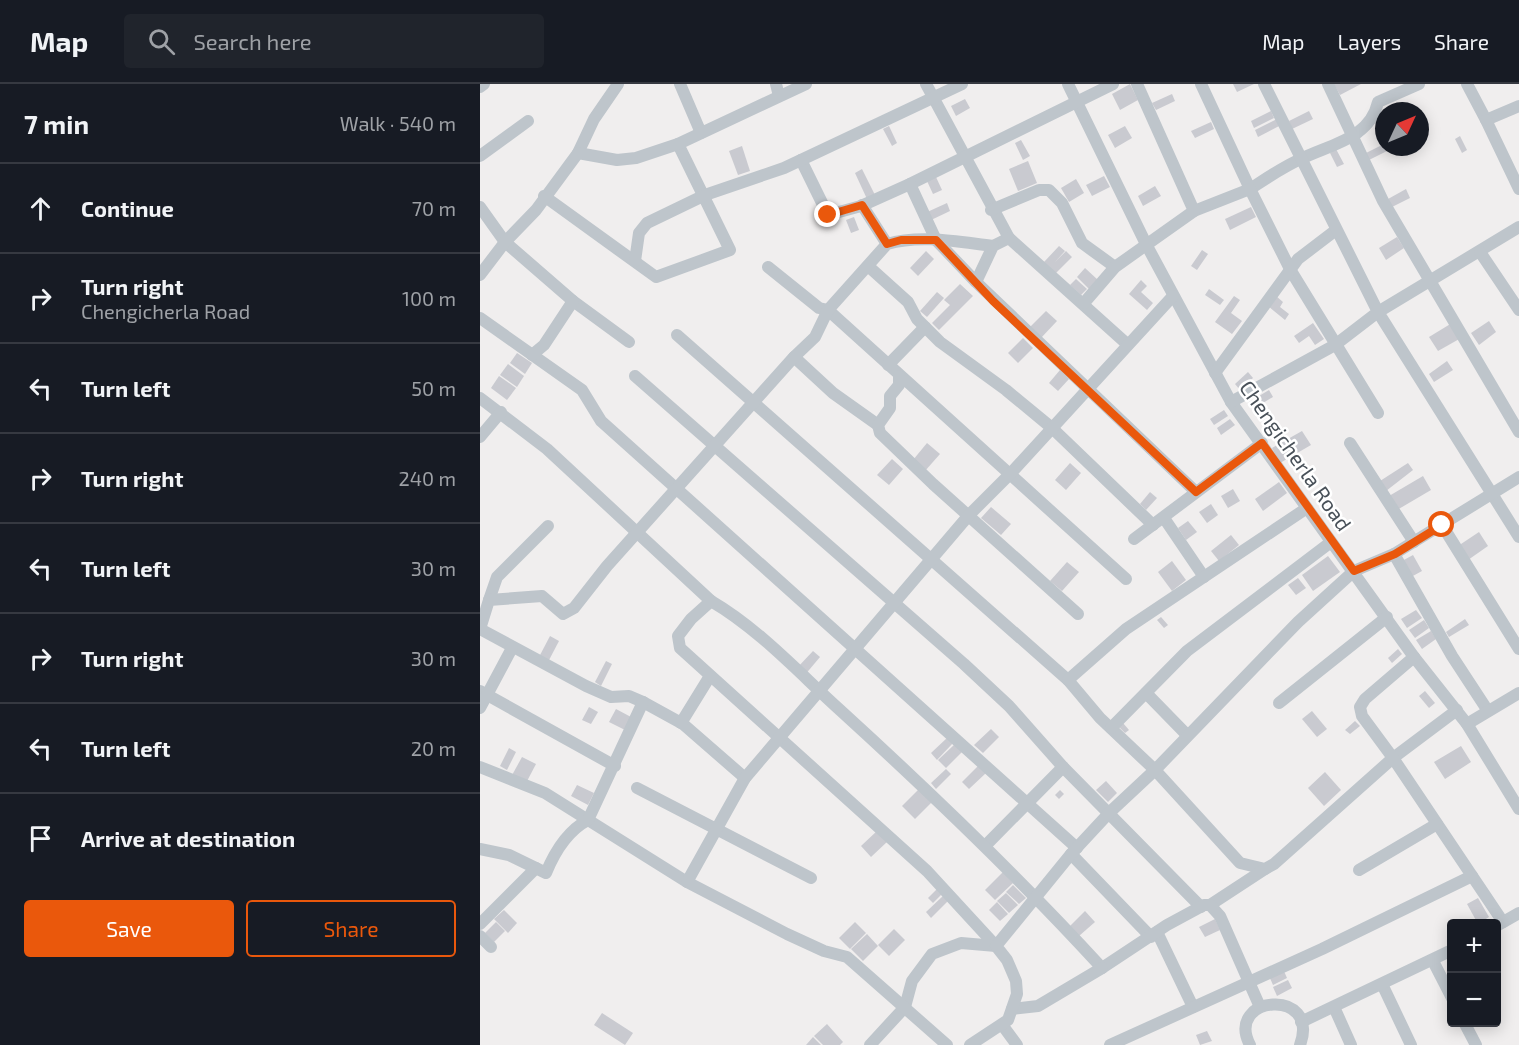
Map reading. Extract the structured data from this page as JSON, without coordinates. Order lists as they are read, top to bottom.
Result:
{
  "streets": {
    "street": ["Chengicherla Road"]
  },
  "north": "top right",
  "page": {
    "header": "Map",
    "search": "Search here",
    "nav": ["Map", "Layers", "Share"],
    "heading": ["7 min", "Walk · 540 m"],
    "list": [
      ["Continue", "70 m"],
      ["Turn right", "Chengicherla Road", "100 m"],
      ["Turn left", "50 m"],
      ["Turn right", "240 m"],
      ["Turn left", "30 m"],
      ["Turn right", "30 m"],
      ["Turn left", "20 m"],
      "Arrive at destination"
    ],
    "buttons": ["Save", "Share"],
    "map_buttons": ["+", "−"]
  }
}
